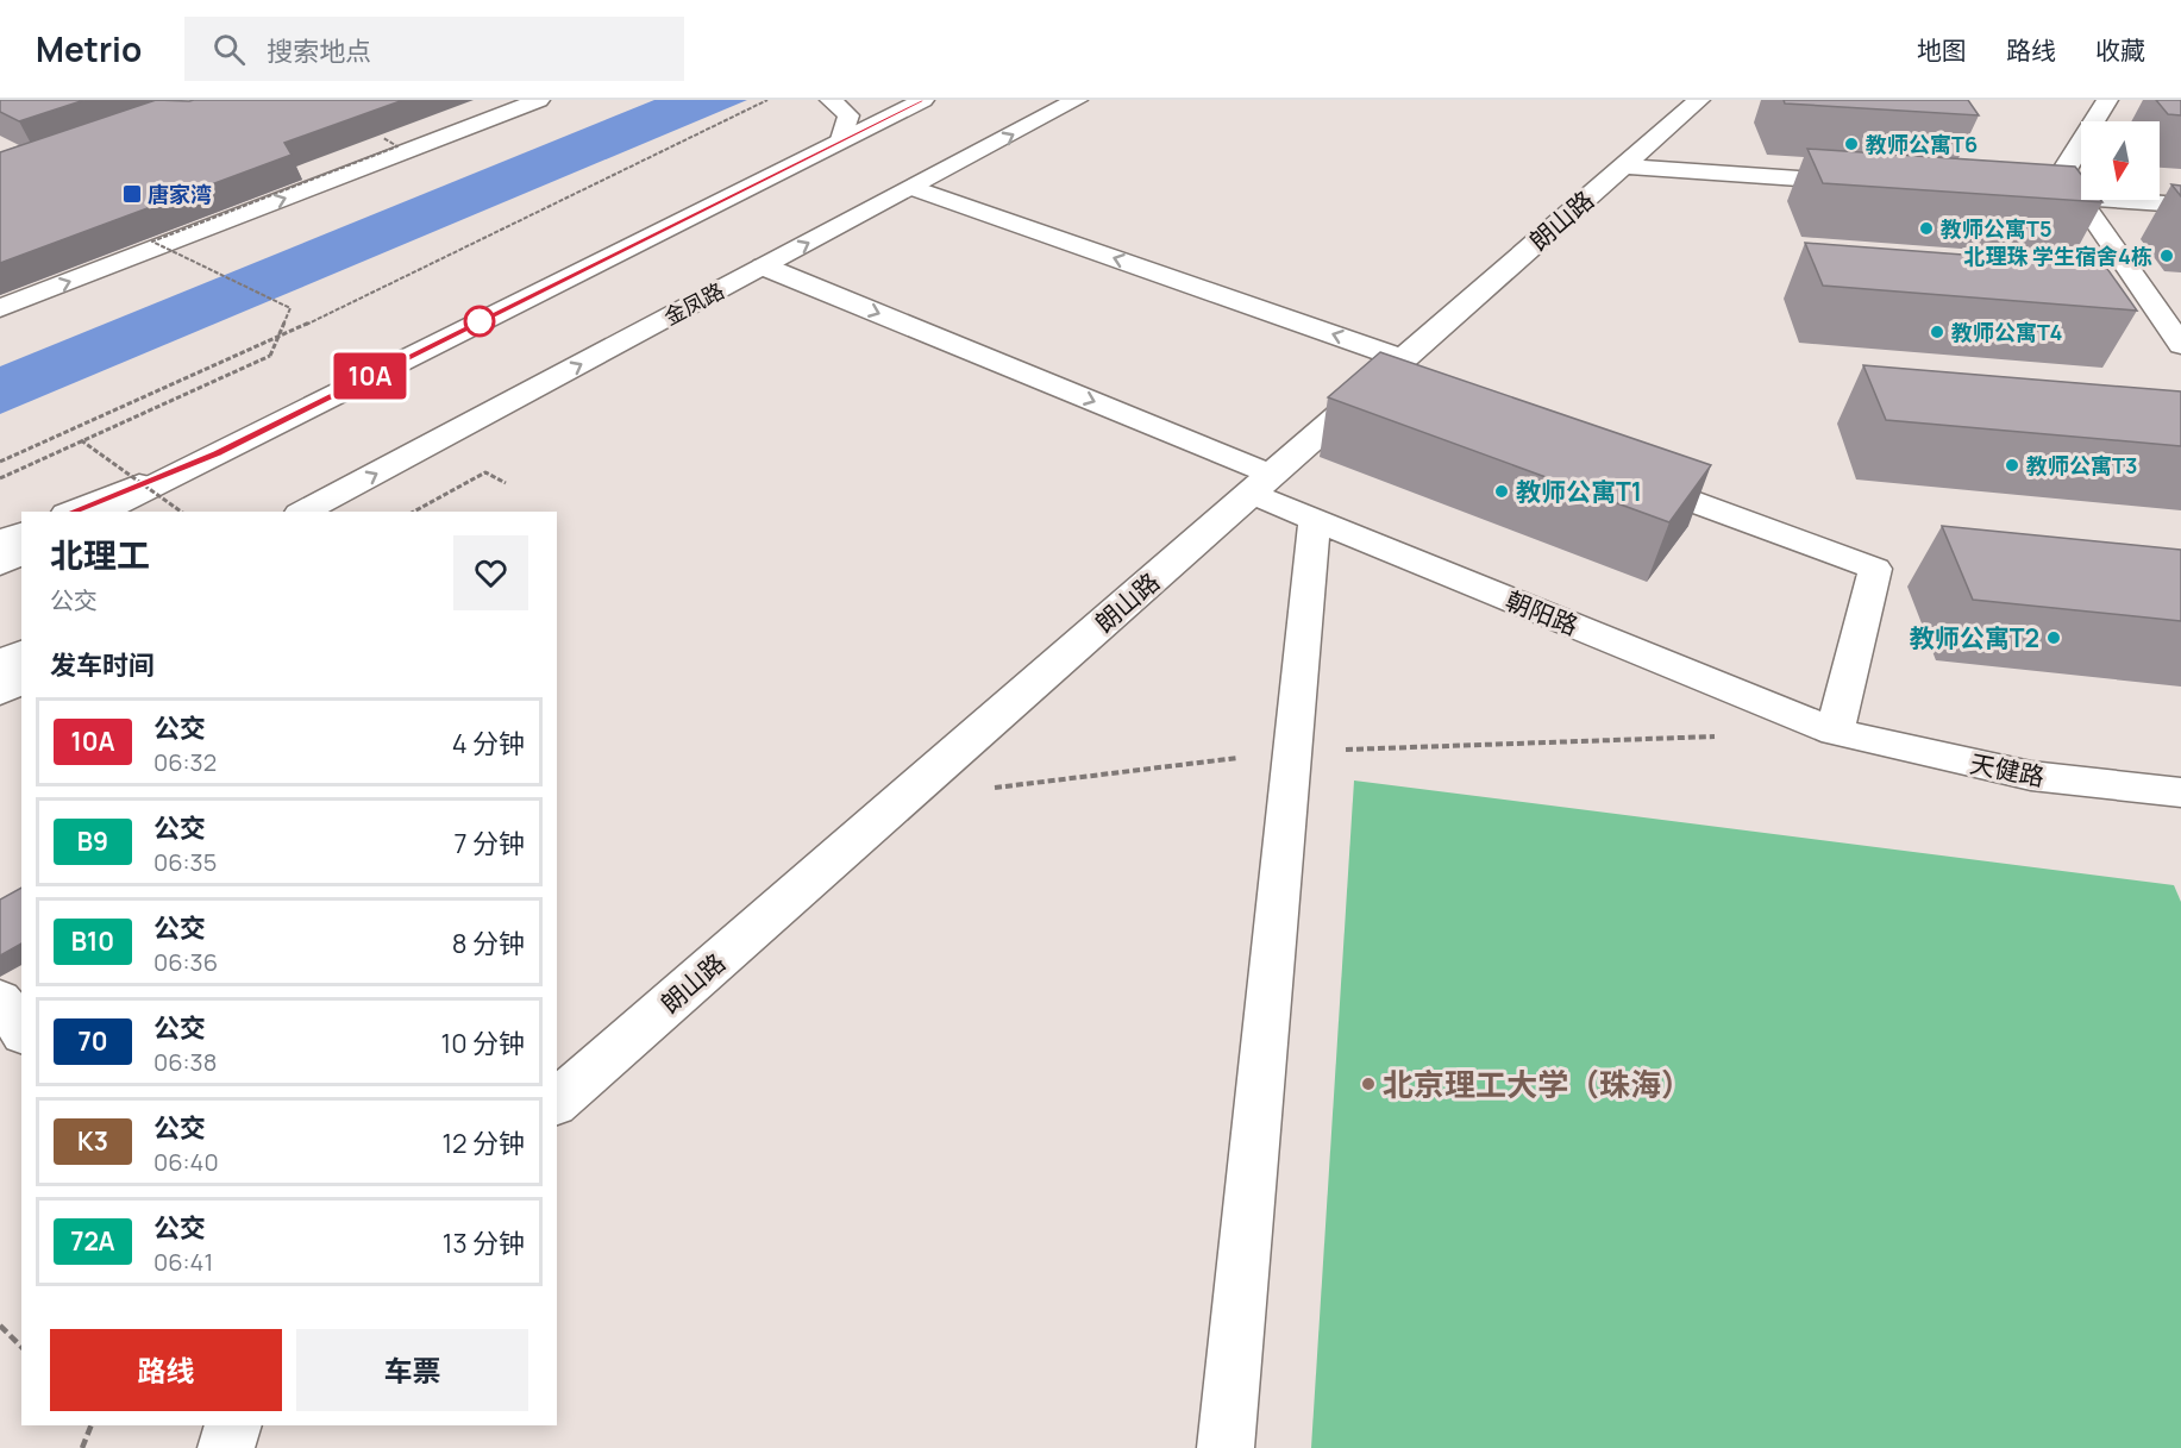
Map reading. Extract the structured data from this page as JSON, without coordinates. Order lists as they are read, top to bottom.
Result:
{
  "streets": {
    "main road": [
      "朗山路",
      "金凤路",
      "朝阳路",
      "天健路"
    ]
  },
  "crossings": [
    ["朗山路", "朝阳路"],
    ["金凤路", "朝阳路"],
    ["朝阳路", "天健路"]
  ],
  "places": {
    "other": [
      "教师公寓T6",
      "教师公寓T5",
      "北理珠 学生宿舍4栋",
      "教师公寓T4",
      "教师公寓T3",
      "教师公寓T1",
      "教师公寓T2",
      "北京理工大学（珠海）"
    ],
    "transit": ["唐家湾"]
  },
  "lines": ["bus line 10A"],
  "north": "bottom",
  "page": {
    "header": "Metrio",
    "search": "搜索地点",
    "nav": ["地图", "路线", "收藏"],
    "on_map": "10A",
    "heading": [
      ["北理工", "公交"],
      "发车时间"
    ],
    "list": [
      {
        "mark": "10A",
        "name": "公交",
        "note": "06:32",
        "value": "4 分钟"
      },
      {
        "mark": "B9",
        "name": "公交",
        "note": "06:35",
        "value": "7 分钟"
      },
      {
        "mark": "B10",
        "name": "公交",
        "note": "06:36",
        "value": "8 分钟"
      },
      {
        "mark": "70",
        "name": "公交",
        "note": "06:38",
        "value": "10 分钟"
      },
      {
        "mark": "K3",
        "name": "公交",
        "note": "06:40",
        "value": "12 分钟"
      },
      {
        "mark": "72A",
        "name": "公交",
        "note": "06:41",
        "value": "13 分钟"
      }
    ],
    "buttons": ["路线", "车票"]
  }
}
